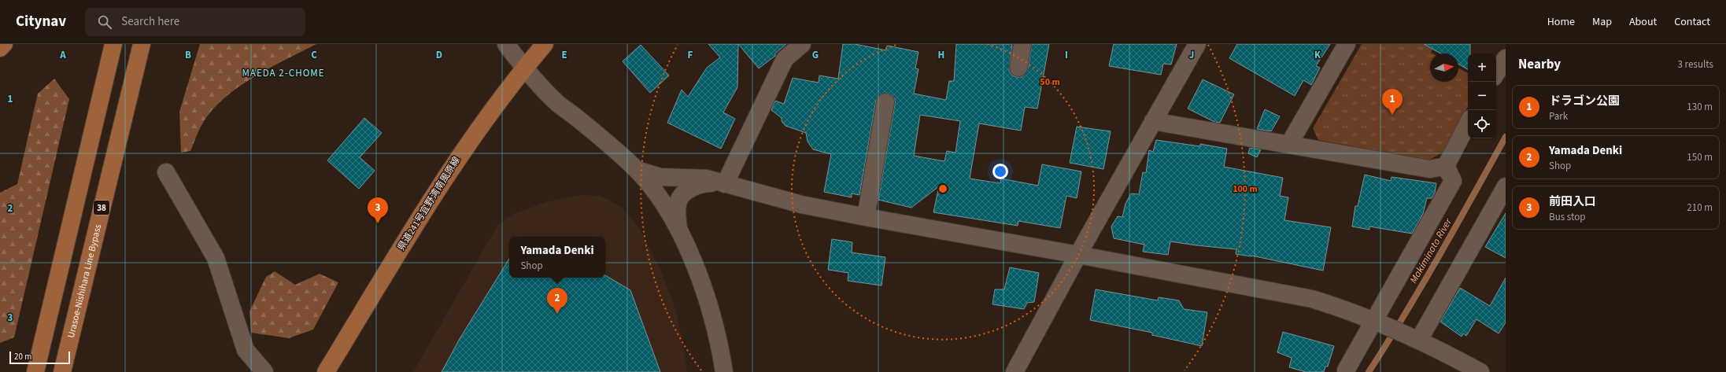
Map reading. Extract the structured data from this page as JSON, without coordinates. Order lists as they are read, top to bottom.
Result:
{
  "streets": {
    "main road": ["県道241号宜野湾南風原線", "38", "Urasoe-Nishihara Line Bypass"]
  },
  "districts": ["MAEDA 2-CHOME"],
  "water": ["Makiminato River"],
  "scale_bar": "20 m",
  "north": "right",
  "page": {
    "header": "Citynav",
    "search": "Search here",
    "nav": [
      "Home",
      "Map",
      "About",
      "Contact"
    ],
    "heading": ["Nearby", "3 results"],
    "map_buttons": ["+", "−"],
    "list": [
      {
        "mark": "1",
        "name": "ドラゴン公園",
        "note": "Park",
        "value": "130 m"
      },
      {
        "mark": "2",
        "name": "Yamada Denki",
        "note": "Shop",
        "value": "150 m"
      },
      {
        "mark": "3",
        "name": "前田入口",
        "note": "Bus stop",
        "value": "210 m"
      }
    ],
    "pins": ["1", "3", "2"],
    "popup": ["Yamada Denki", "Shop"],
    "scale": "20 m"
  },
  "grid": {
    "columns": [
      "A",
      "B",
      "C",
      "D",
      "E",
      "F",
      "G",
      "H",
      "I",
      "J",
      "K"
    ],
    "rows": ["1", "2", "3"]
  },
  "rings": ["50 m", "100 m"]
}
